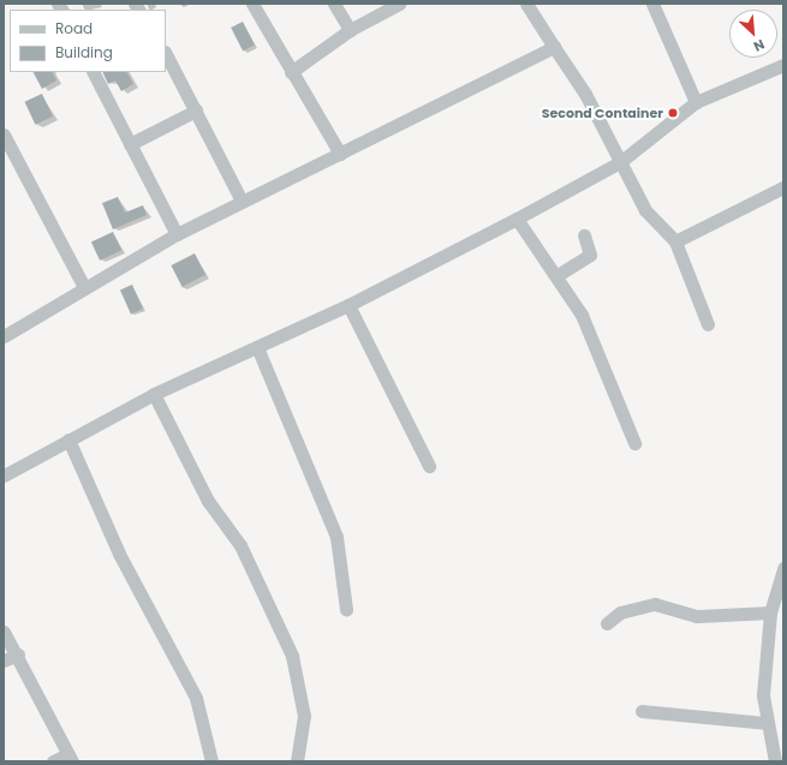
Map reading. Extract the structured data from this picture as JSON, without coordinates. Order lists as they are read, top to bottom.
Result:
{
  "places": ["Second Container"],
  "legend": ["Road", "Building"],
  "north": "bottom right"
}
